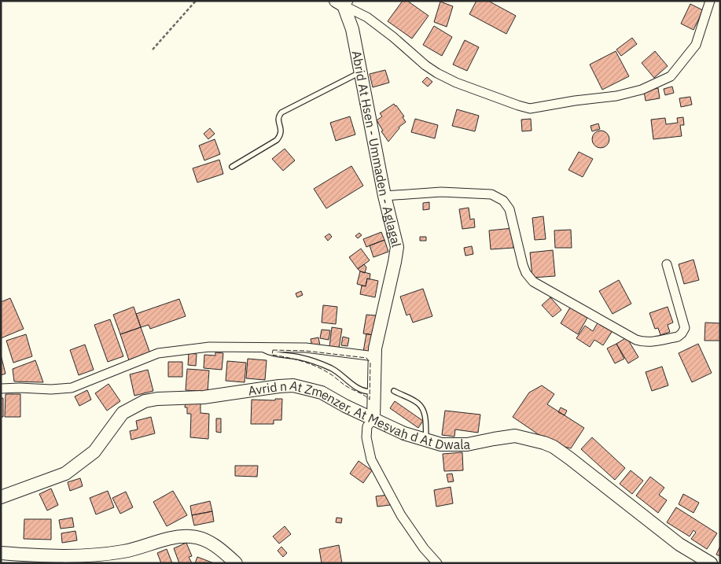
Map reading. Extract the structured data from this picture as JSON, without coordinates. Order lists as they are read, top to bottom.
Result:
{
  "streets": {
    "main road": ["Abrid At Ḥsen - Ummaden - Aglagal", "Avrid n At Zmenzer, At Meṣvaḥ d At Dwala"]
  },
  "crossings": [
    ["Abrid At Ḥsen - Ummaden - Aglagal", "Avrid n At Zmenzer, At Meṣvaḥ d At Dwala"]
  ]
}
